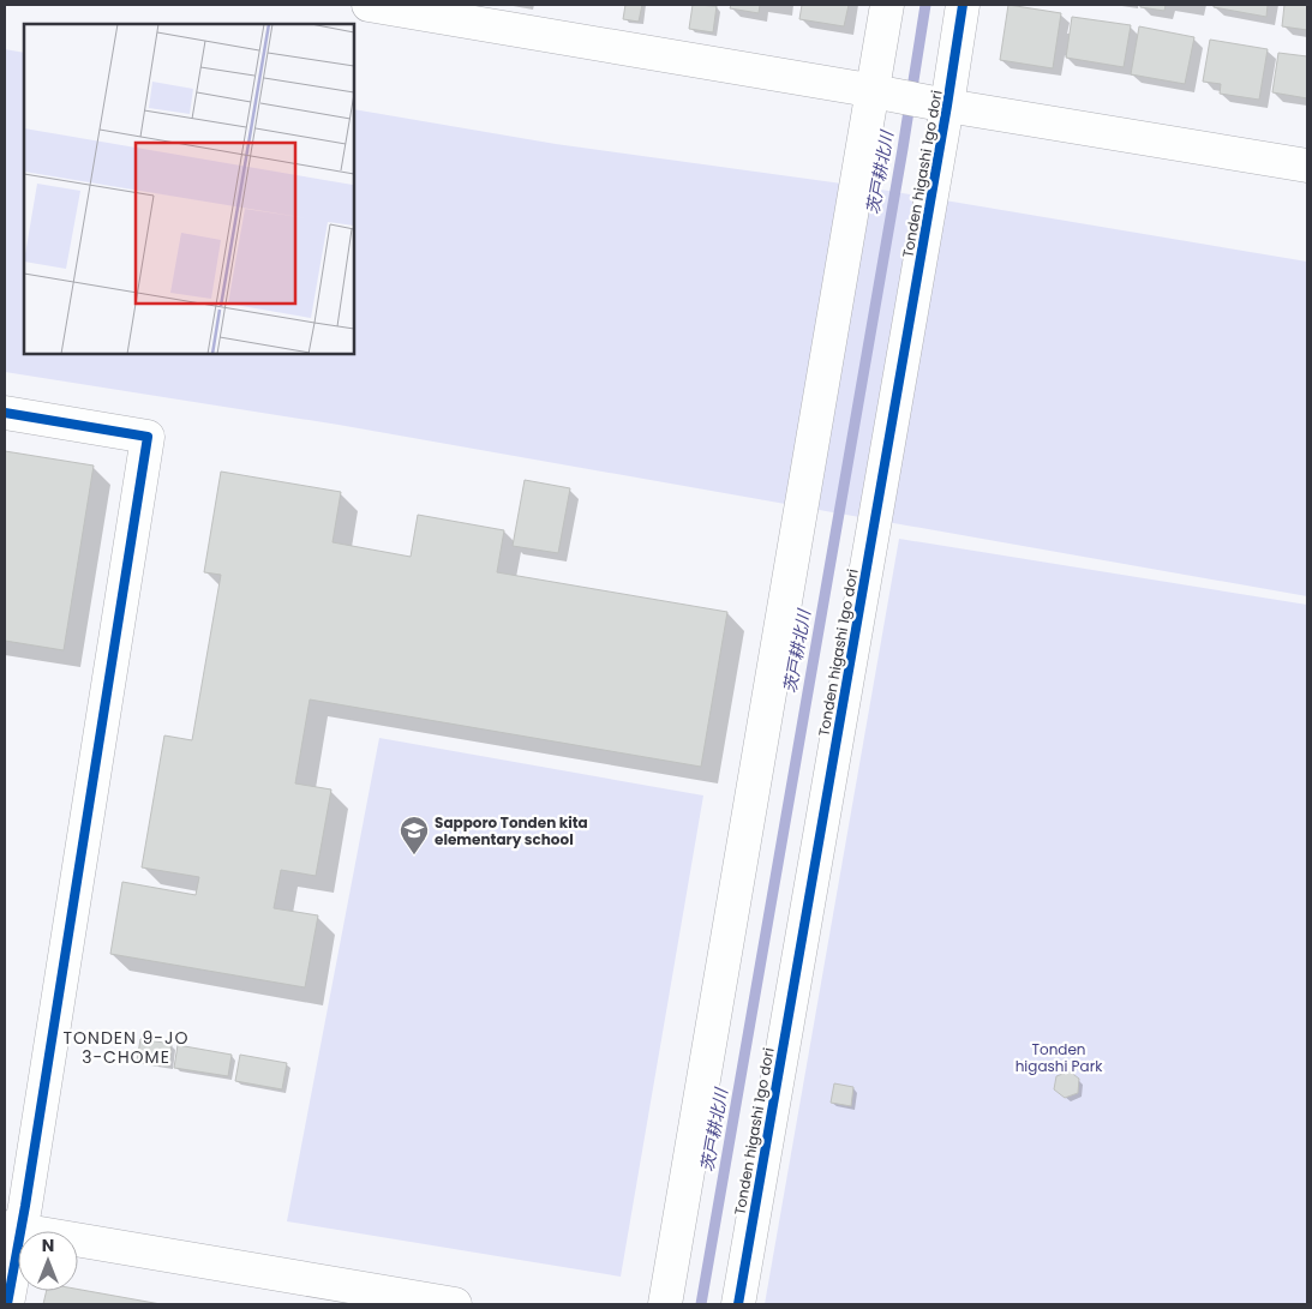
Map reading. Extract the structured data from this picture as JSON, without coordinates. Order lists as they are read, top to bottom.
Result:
{
  "streets": {
    "street": ["Tonden higashi 1go dori"]
  },
  "districts": ["TONDEN 9-JO 3-CHOME"],
  "water": ["茨戸耕北川"],
  "parks": ["Tonden higashi Park"],
  "places": {
    "school or university": ["Sapporo Tonden kita elementary school"]
  },
  "north": "top"
}
